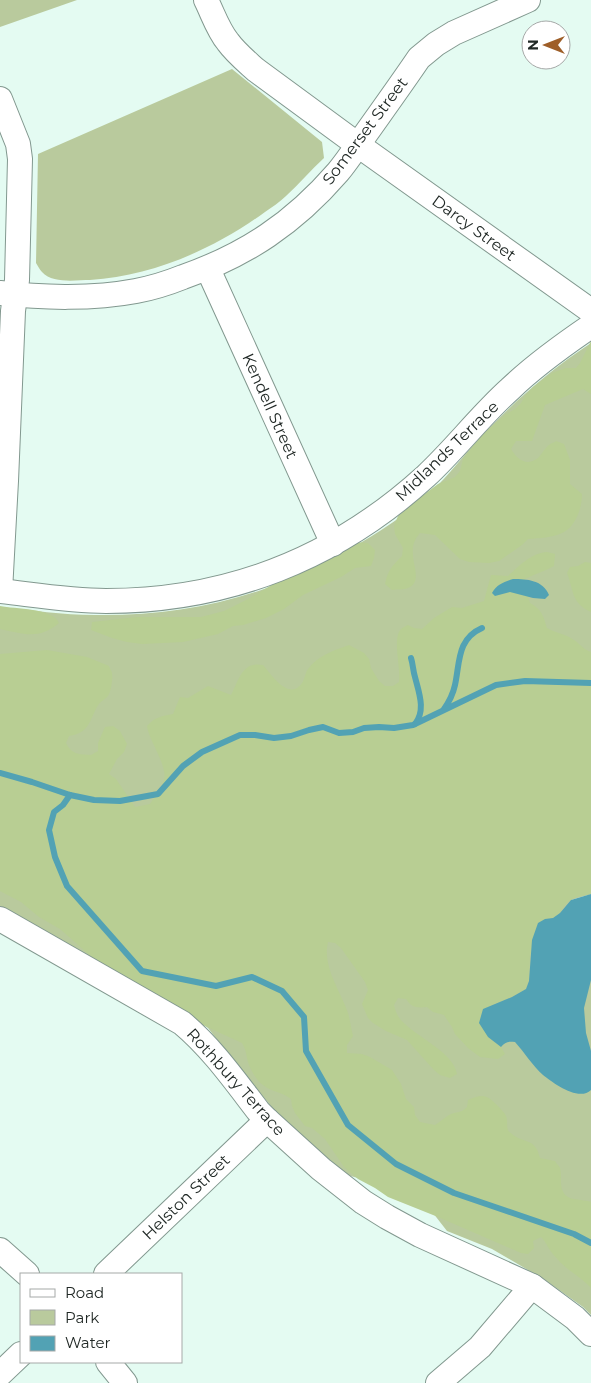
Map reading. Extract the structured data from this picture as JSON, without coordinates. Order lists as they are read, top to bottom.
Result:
{
  "streets": {
    "street": [
      "Somerset Street",
      "Darcy Street",
      "Kendell Street",
      "Midlands Terrace",
      "Rothbury Terrace",
      "Helston Street"
    ]
  },
  "crossings": [
    ["Somerset Street", "Darcy Street"],
    ["Somerset Street", "Kendell Street"],
    ["Kendell Street", "Midlands Terrace"],
    ["Rothbury Terrace", "Helston Street"]
  ],
  "legend": ["Road", "Park", "Water"],
  "north": "left"
}
